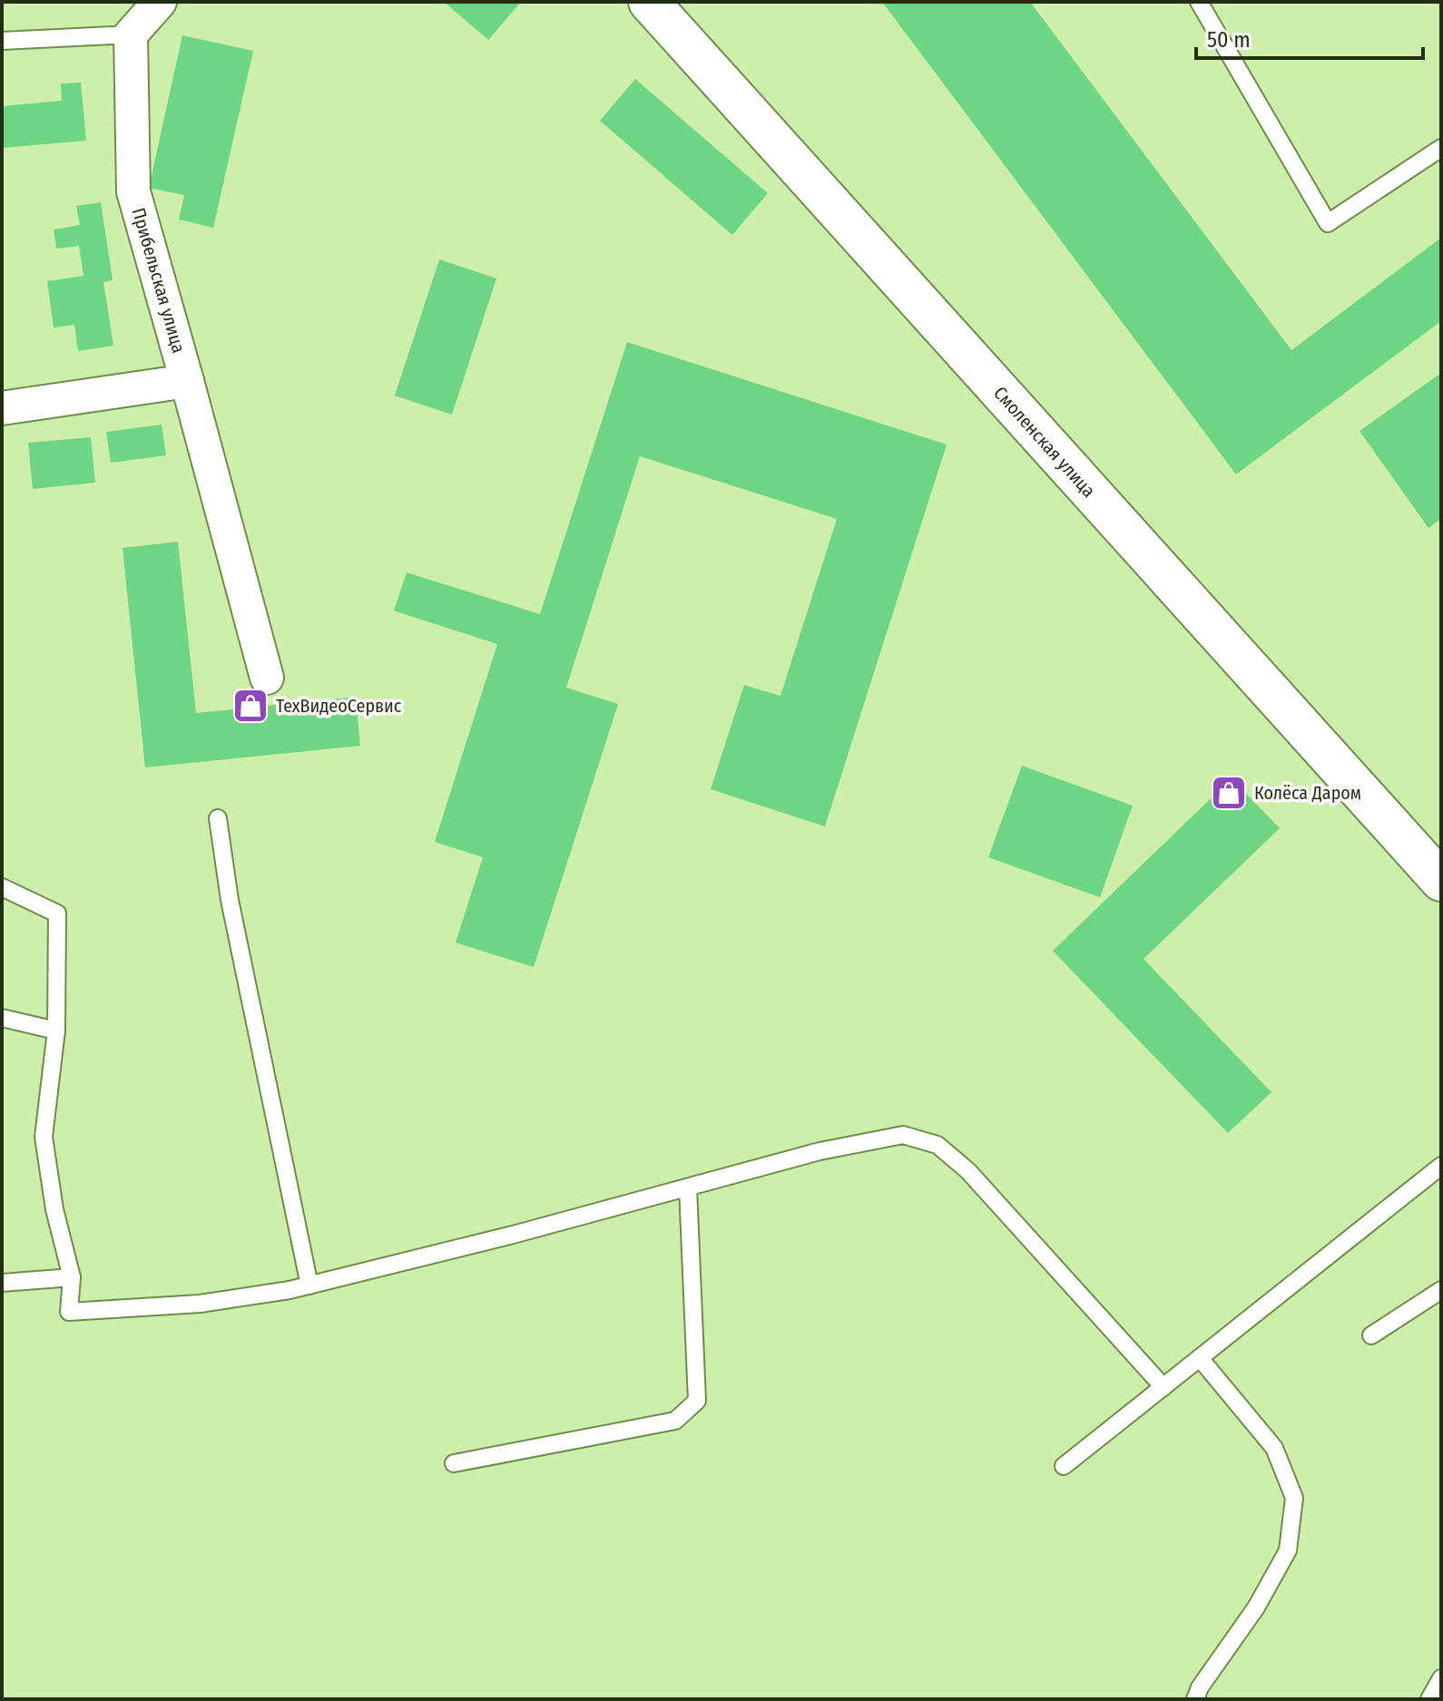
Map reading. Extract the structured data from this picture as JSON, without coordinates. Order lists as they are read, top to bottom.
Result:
{
  "streets": {
    "main road": ["Смоленская улица"],
    "street": ["Прибельская улица"]
  },
  "places": {
    "shop": ["ТехВидеоСервис", "Колёса Даром"]
  },
  "scale_bar": "50 m"
}
